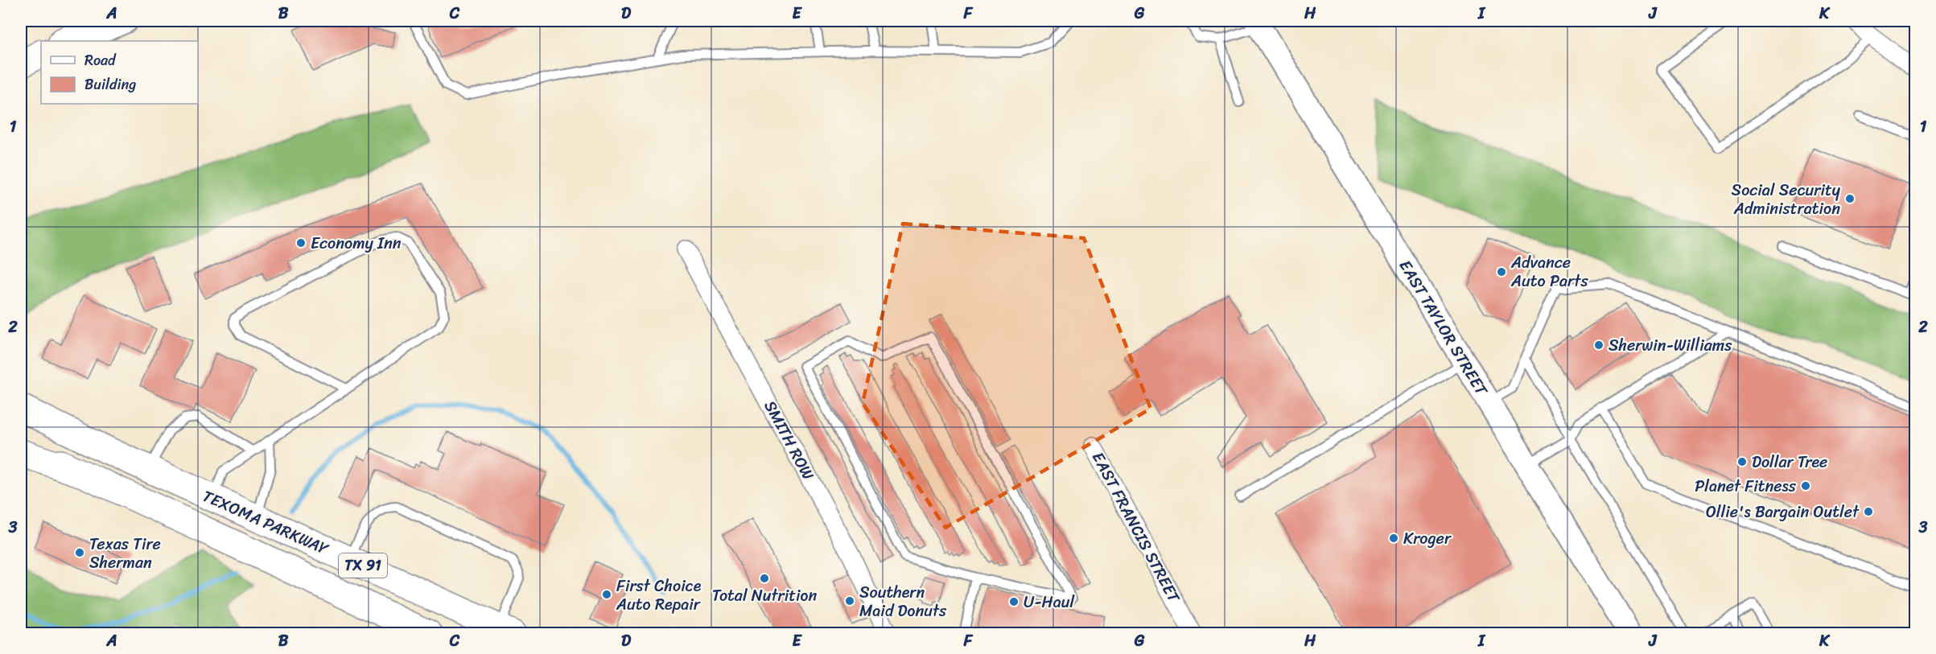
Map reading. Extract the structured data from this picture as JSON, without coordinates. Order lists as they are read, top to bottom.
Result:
{
  "streets": {
    "main road": ["EAST TAYLOR STREET", "TEXOMA PARKWAY", "TX 91"],
    "street": ["SMITH ROW", "EAST FRANCIS STREET"]
  },
  "crossings": [
    ["TEXOMA PARKWAY", "TX 91"]
  ],
  "places": [
    "Social Security Administration",
    "Economy Inn",
    "Advance Auto Parts",
    "Sherwin-Williams",
    "Dollar Tree",
    "Planet Fitness",
    "Ollie's Bargain Outlet",
    "Kroger",
    "Texas Tire Sherman",
    "Total Nutrition",
    "First Choice Auto Repair",
    "Southern Maid Donuts",
    "U-Haul"
  ],
  "legend": ["Road", "Building"],
  "grid": {
    "columns": [
      "A",
      "B",
      "C",
      "D",
      "E",
      "F",
      "G",
      "H",
      "I",
      "J",
      "K"
    ],
    "rows": ["1", "2", "3"]
  }
}
